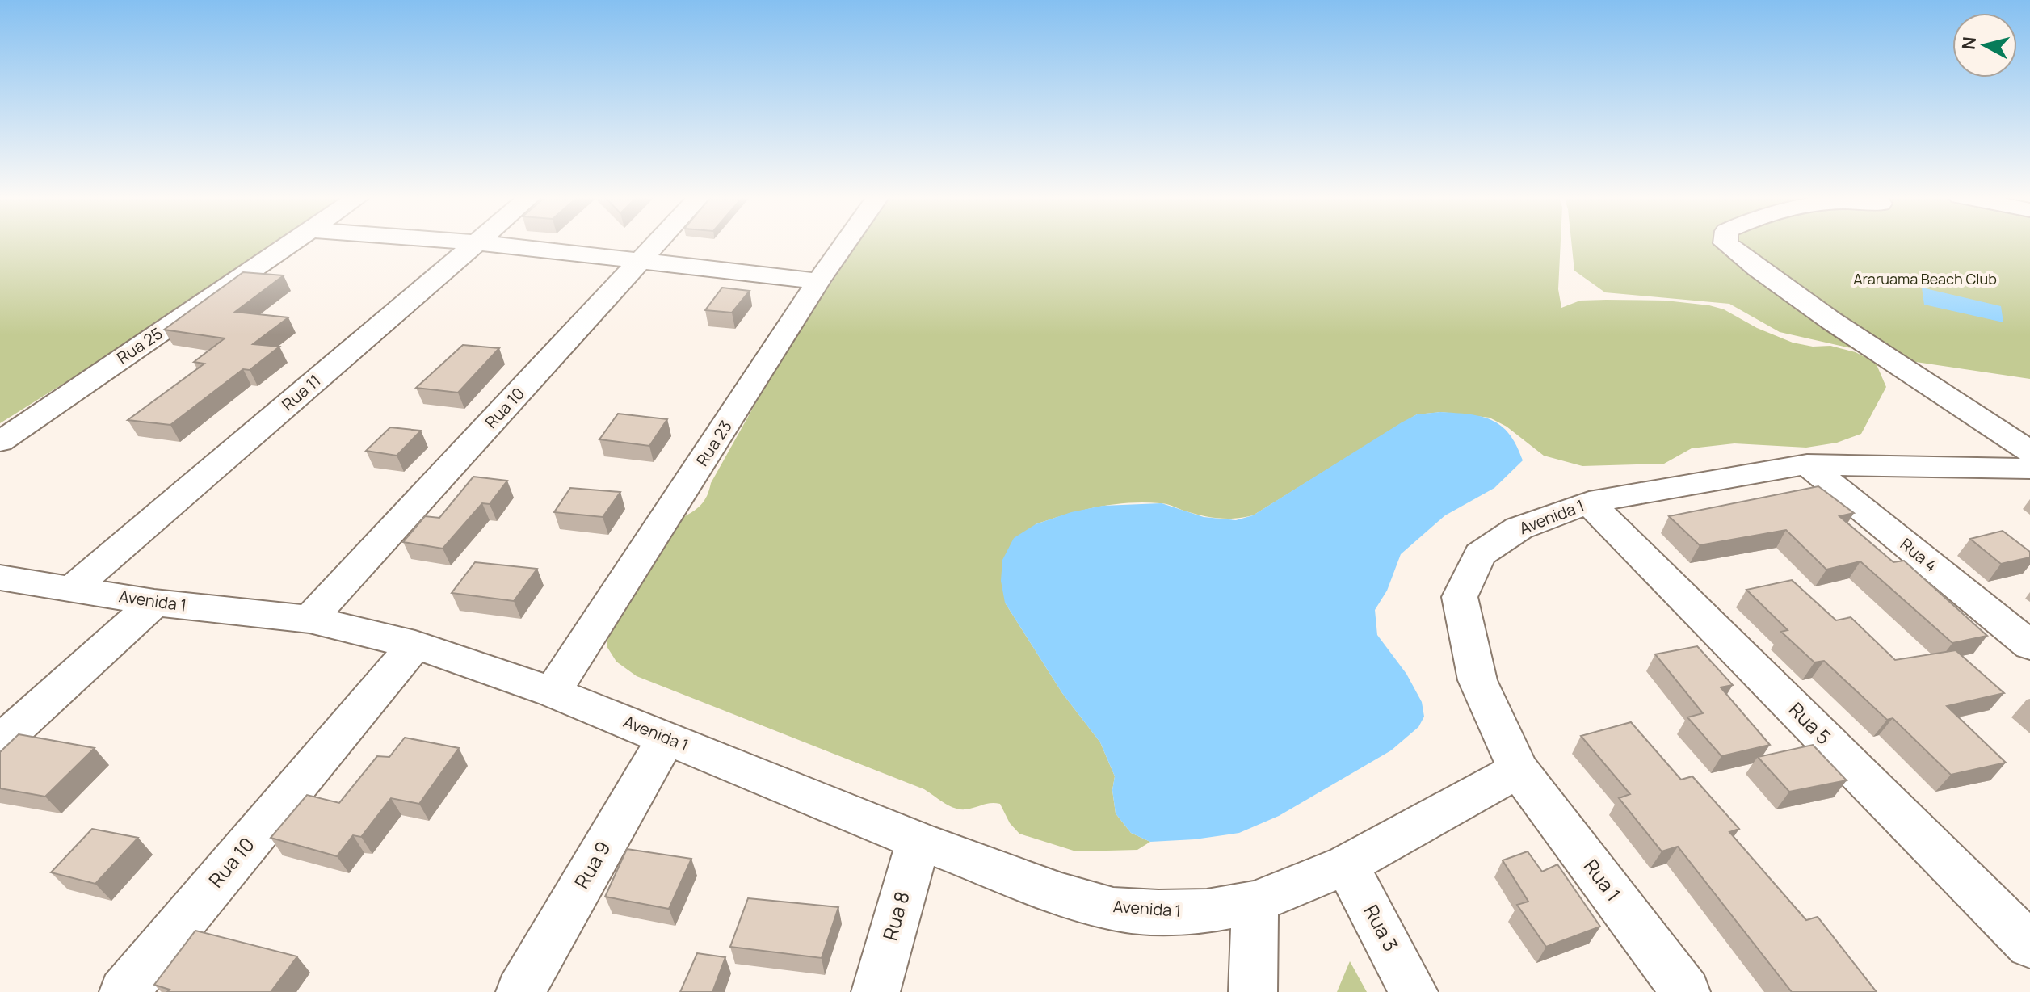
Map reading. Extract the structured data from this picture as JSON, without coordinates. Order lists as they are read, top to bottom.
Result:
{
  "streets": {
    "street": [
      "Rua 25",
      "Rua 11",
      "Rua 10",
      "Rua 23",
      "Avenida 1",
      "Rua 4",
      "Rua 5",
      "Rua 9",
      "Rua 1",
      "Rua 8",
      "Rua 3"
    ]
  },
  "crossings": [
    ["Rua 11", "Avenida 1"],
    ["Rua 10", "Avenida 1"],
    ["Rua 23", "Avenida 1"],
    ["Avenida 1", "Rua 4"],
    ["Avenida 1", "Rua 5"],
    ["Avenida 1", "Rua 9"],
    ["Avenida 1", "Rua 1"],
    ["Avenida 1", "Rua 8"],
    ["Avenida 1", "Rua 3"]
  ],
  "parks": ["Araruama Beach Club"],
  "north": "left"
}
